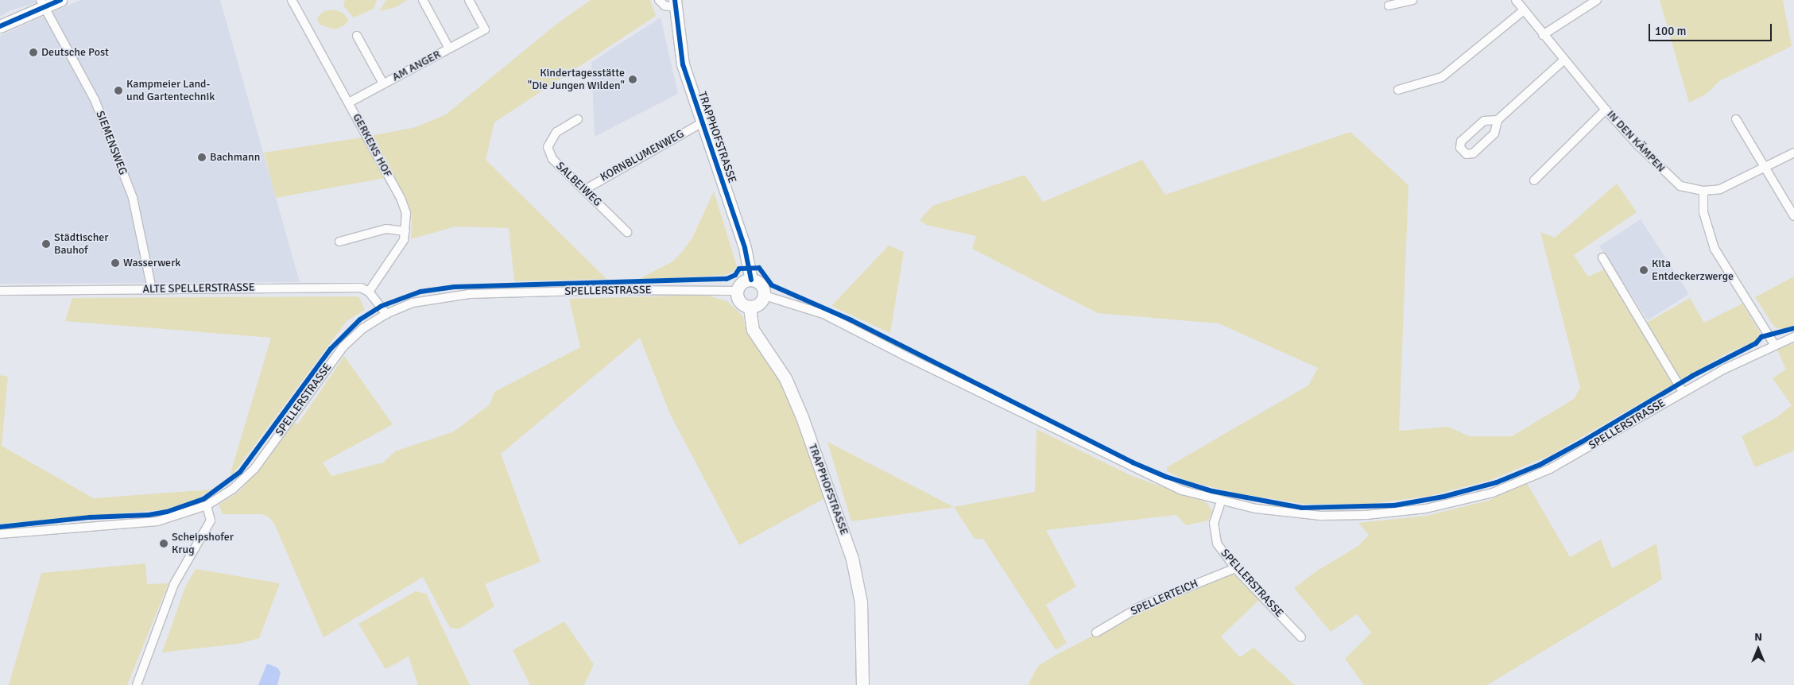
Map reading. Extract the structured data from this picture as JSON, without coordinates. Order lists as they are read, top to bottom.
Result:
{
  "streets": {
    "street": [
      "AM ANGER",
      "TRAPPHOFSTRASSE",
      "IN DEN KÄMPEN",
      "SIEMENSWEG",
      "GERKENS HOF",
      "KORNBLUMENWEG",
      "SALBEIWEG",
      "ALTE SPELLERSTRASSE",
      "SPELLERSTRASSE",
      "SPELLERTEICH"
    ]
  },
  "crossings": [
    ["AM ANGER", "GERKENS HOF"],
    ["TRAPPHOFSTRASSE", "KORNBLUMENWEG"],
    ["TRAPPHOFSTRASSE", "SPELLERSTRASSE"],
    ["SIEMENSWEG", "ALTE SPELLERSTRASSE"],
    ["GERKENS HOF", "ALTE SPELLERSTRASSE"],
    ["KORNBLUMENWEG", "SALBEIWEG"],
    ["SPELLERSTRASSE", "SPELLERTEICH"]
  ],
  "places": [
    "Deutsche Post",
    "Kindertagesstätte \"Die Jungen Wilden\"",
    "Kampmeier Land- und Gartentechnik",
    "Bachmann",
    "Städtischer Bauhof",
    "Wasserwerk",
    "Kita Entdeckerzwerge",
    "Scheipshofer Krug"
  ],
  "scale_bar": "100 m",
  "north": "top"
}
